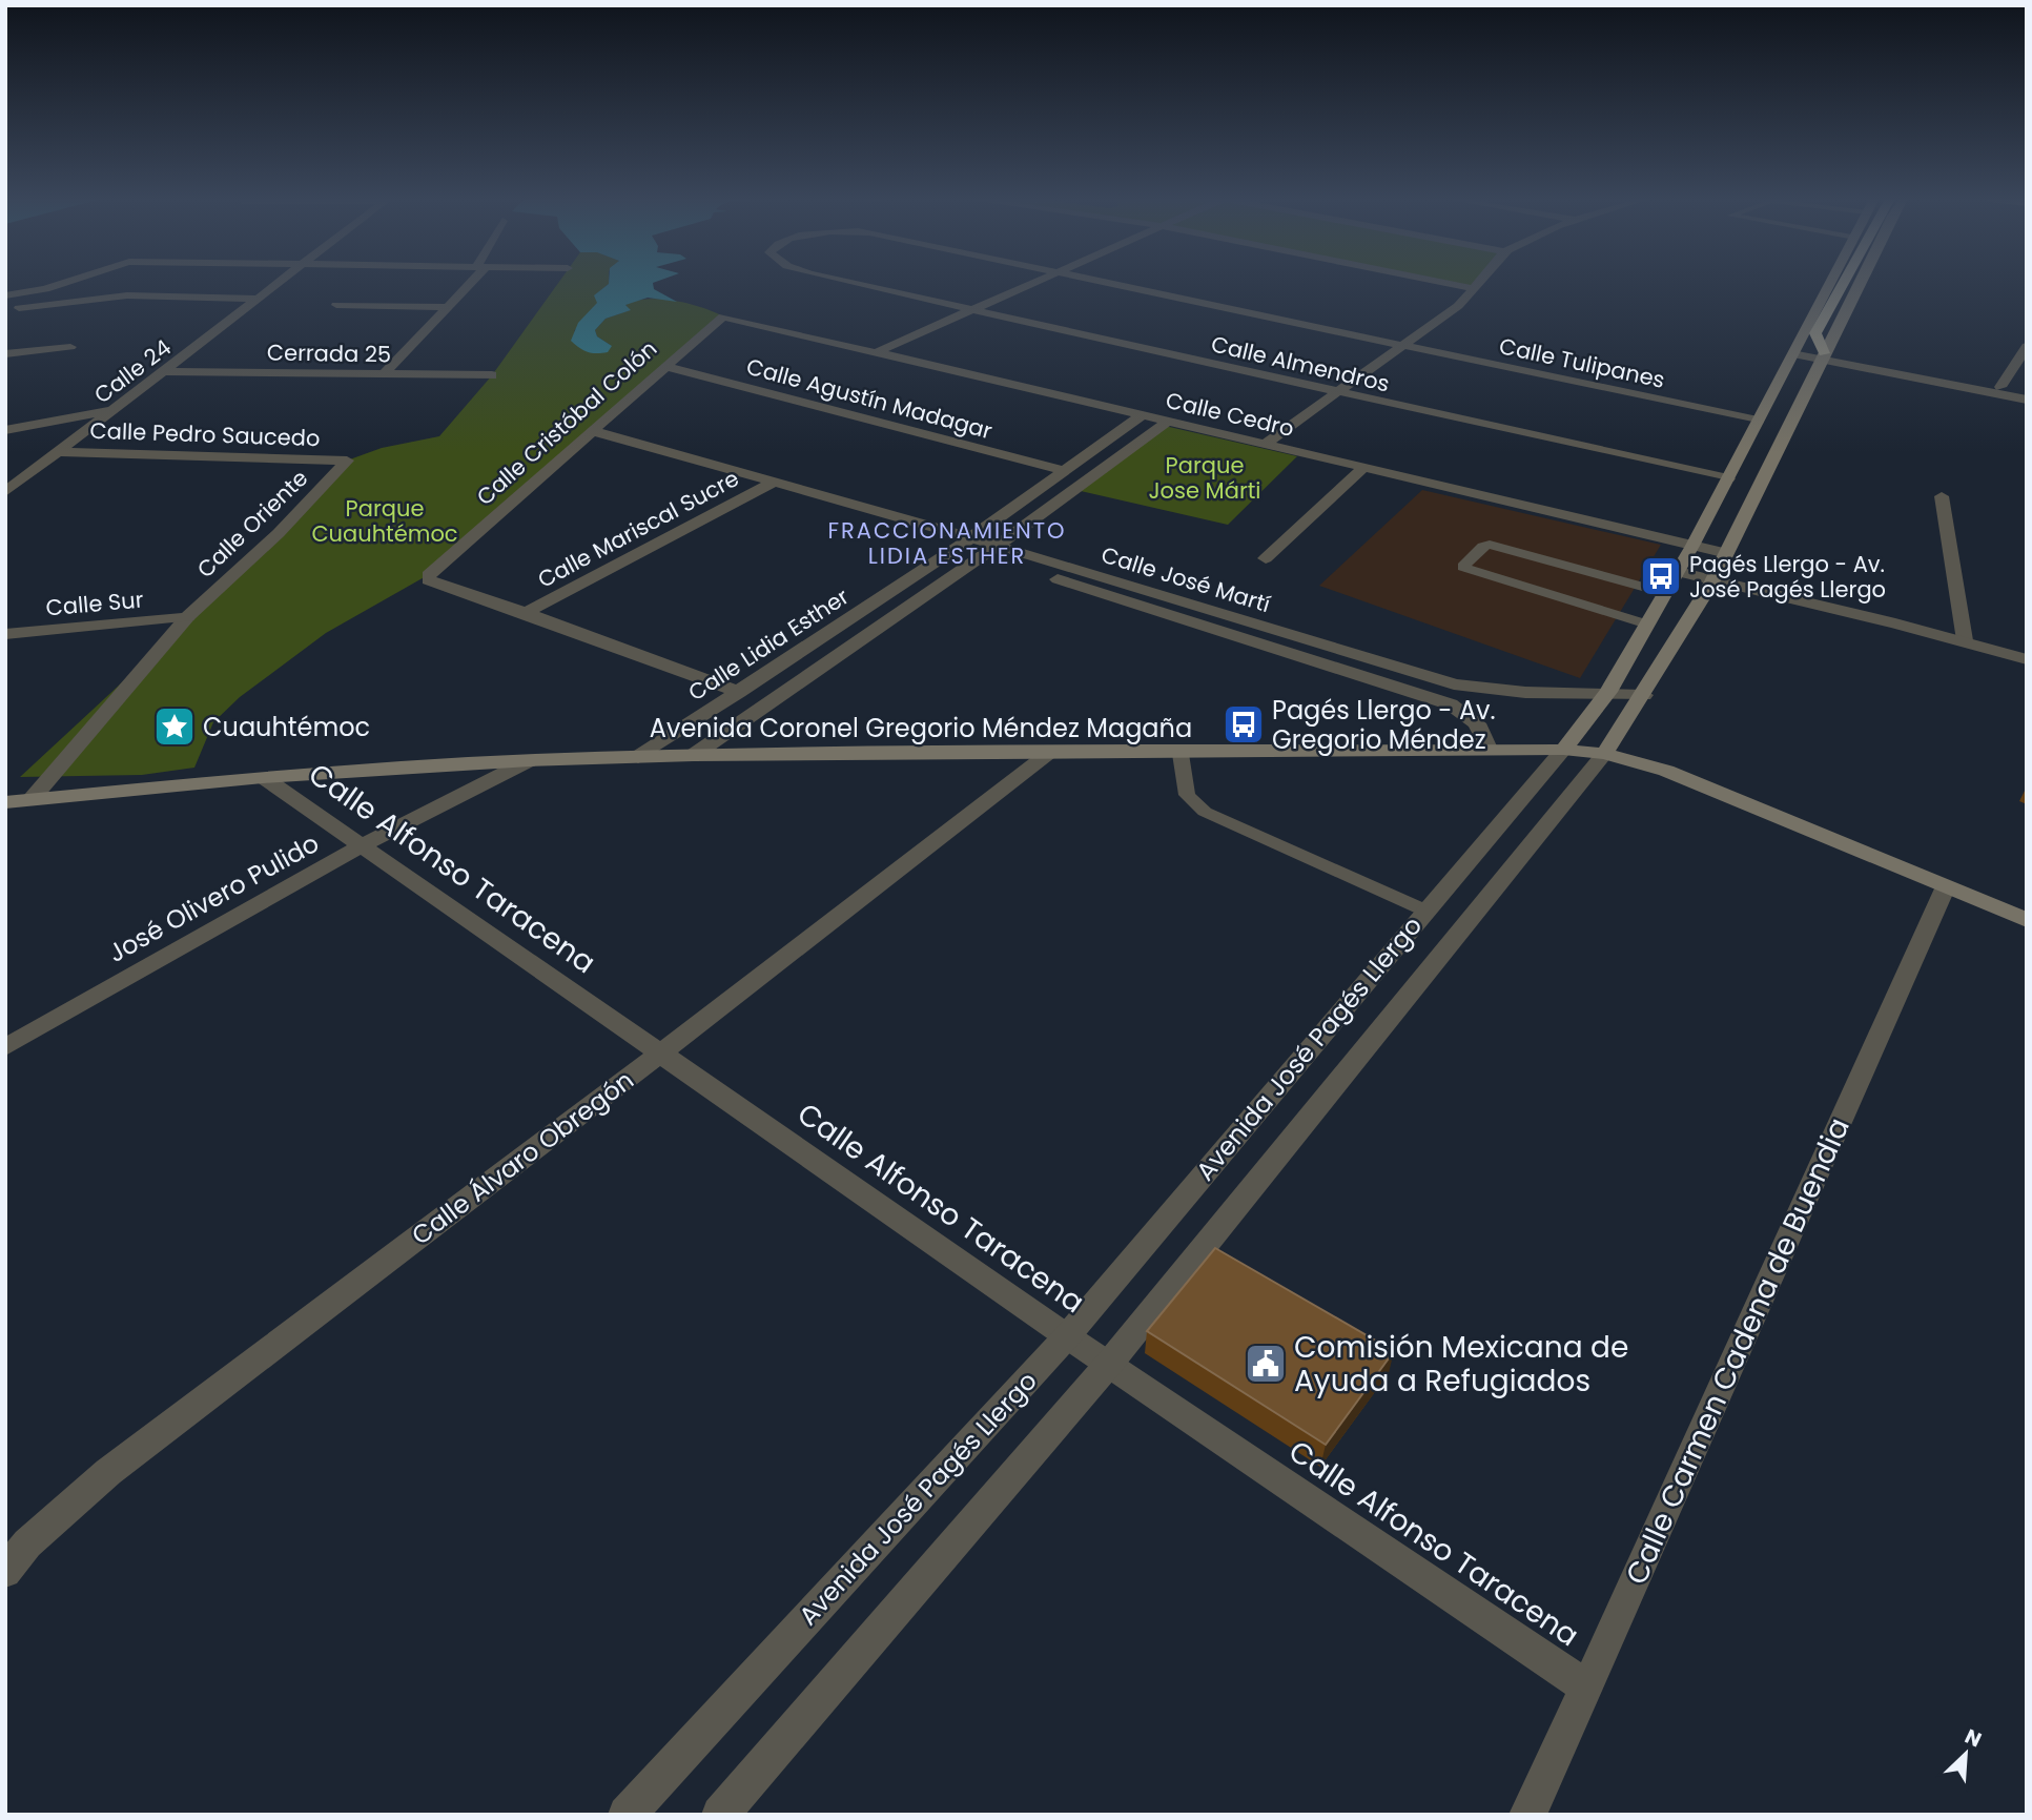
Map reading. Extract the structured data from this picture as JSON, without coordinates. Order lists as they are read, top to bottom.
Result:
{
  "streets": {
    "main road": ["Avenida Coronel Gregorio Méndez Magaña", "Avenida José Pagés Llergo"],
    "street": [
      "Cerrada 25",
      "Calle Tulipanes",
      "Calle Almendros",
      "Calle 24",
      "Calle Agustín Madagar",
      "Calle Cedro",
      "Calle Cristóbal Colón",
      "Calle Pedro Saucedo",
      "Calle Oriente",
      "Calle Mariscal Sucre",
      "Calle José Martí",
      "Calle Sur",
      "Calle Lidia Esther",
      "Calle Alfonso Taracena",
      "José Olivero Pulido",
      "Calle Álvaro Obregón",
      "Calle Carmen Cadena de Buendia"
    ]
  },
  "crossings": [
    ["Cerrada 25", "Calle 24"],
    ["Calle Tulipanes", "Avenida José Pagés Llergo"],
    ["Calle Almendros", "Avenida José Pagés Llergo"],
    ["Calle 24", "Calle Pedro Saucedo"],
    ["Calle Agustín Madagar", "Calle Cristóbal Colón"],
    ["Calle Agustín Madagar", "Calle Lidia Esther"],
    ["Calle Cedro", "Calle Cristóbal Colón"],
    ["Calle Cedro", "Calle Lidia Esther"],
    ["Calle Cedro", "Avenida José Pagés Llergo"],
    ["Calle Cristóbal Colón", "Calle Mariscal Sucre"],
    ["Calle Cristóbal Colón", "Calle José Martí"],
    ["Calle Cristóbal Colón", "Calle Lidia Esther"],
    ["Calle Pedro Saucedo", "Calle Oriente"],
    ["Calle Oriente", "Calle Sur"],
    ["Calle Oriente", "Avenida Coronel Gregorio Méndez Magaña"],
    ["Calle Mariscal Sucre", "Calle José Martí"],
    ["Calle José Martí", "Calle Lidia Esther"],
    ["Calle José Martí", "Avenida Coronel Gregorio Méndez Magaña"],
    ["Calle José Martí", "Avenida José Pagés Llergo"],
    ["Calle Lidia Esther", "Avenida Coronel Gregorio Méndez Magaña"],
    ["Avenida Coronel Gregorio Méndez Magaña", "Calle Alfonso Taracena"],
    ["Avenida Coronel Gregorio Méndez Magaña", "José Olivero Pulido"],
    ["Avenida Coronel Gregorio Méndez Magaña", "Avenida José Pagés Llergo"],
    ["Avenida Coronel Gregorio Méndez Magaña", "Calle Álvaro Obregón"],
    ["Avenida Coronel Gregorio Méndez Magaña", "Calle Carmen Cadena de Buendia"],
    ["Calle Alfonso Taracena", "José Olivero Pulido"],
    ["Calle Alfonso Taracena", "Avenida José Pagés Llergo"],
    ["Calle Alfonso Taracena", "Calle Álvaro Obregón"],
    ["Calle Alfonso Taracena", "Calle Carmen Cadena de Buendia"]
  ],
  "districts": ["FRACCIONAMIENTO LIDIA ESTHER"],
  "parks": ["Parque Jose Márti", "Parque Cuauhtémoc"],
  "places": {
    "bus stop": ["Pagés Llergo - Av. José Pagés Llergo", "Pagés Llergo - Av. Gregorio Méndez"],
    "place": ["Cuauhtémoc"],
    "public building": ["Comisión Mexicana de Ayuda a Refugiados"]
  },
  "north": "top right"
}
